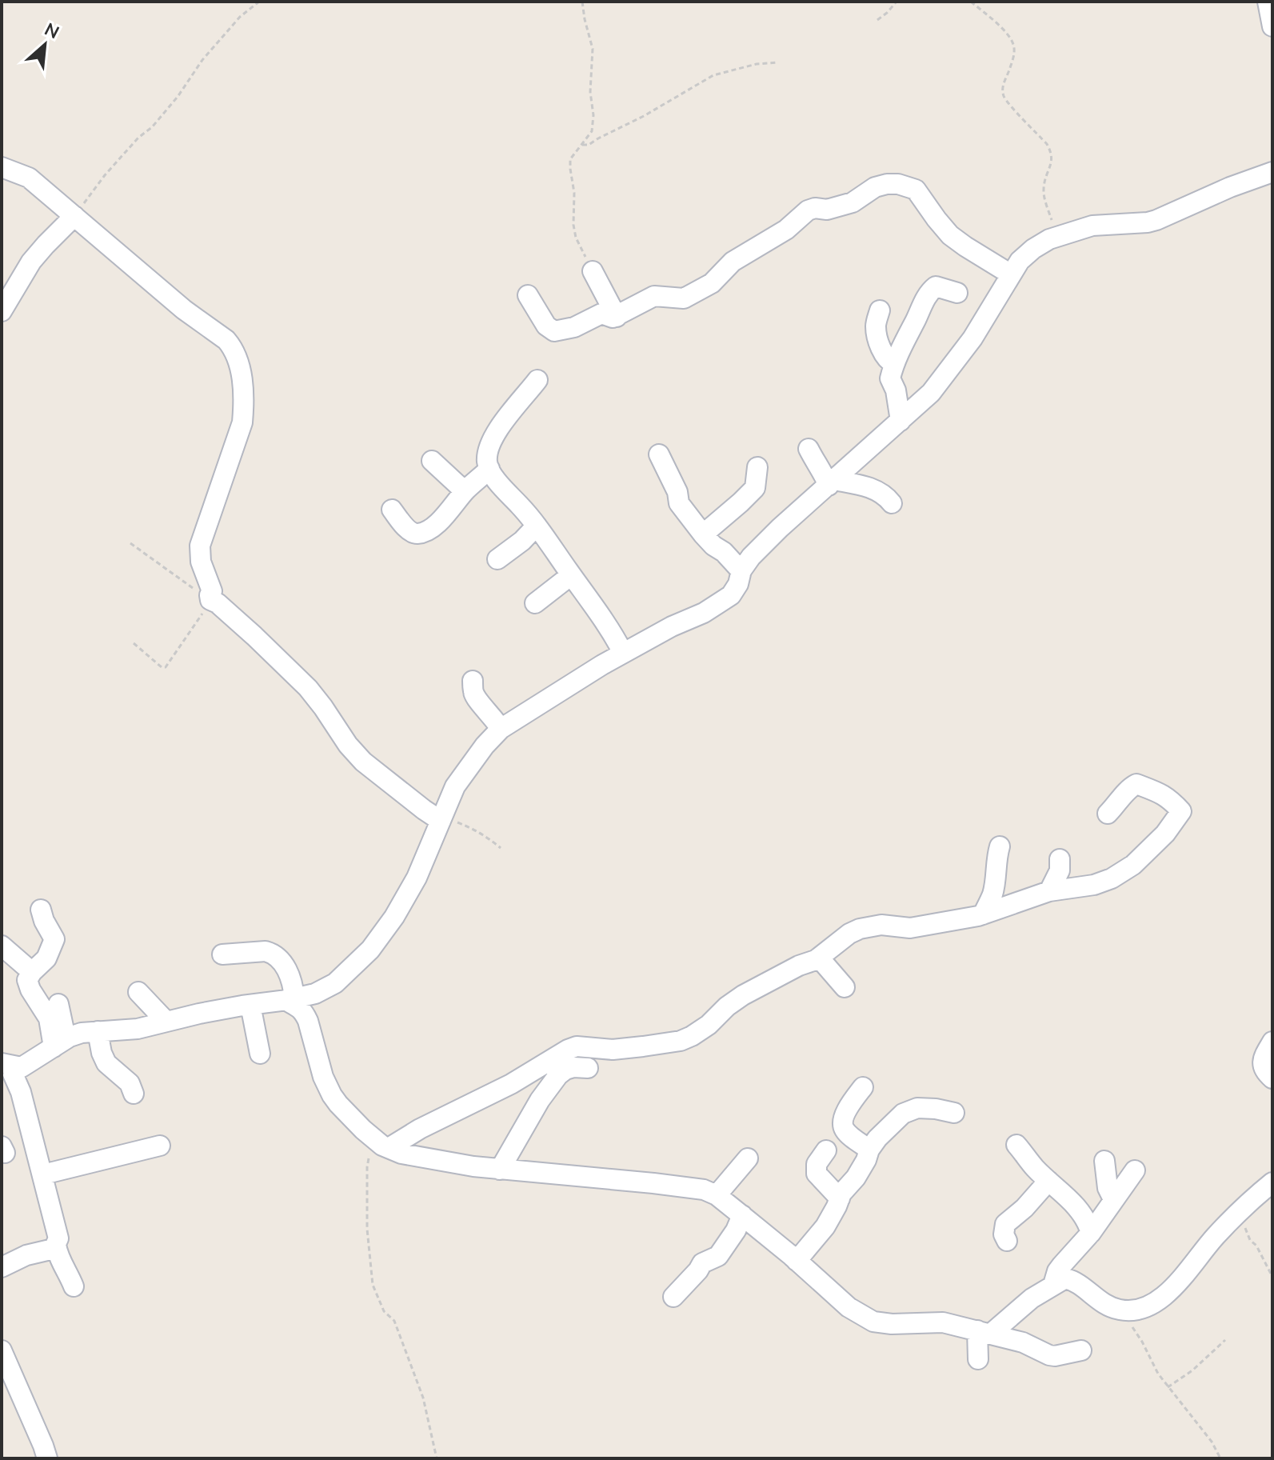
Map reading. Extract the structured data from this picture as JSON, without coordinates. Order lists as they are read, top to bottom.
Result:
{
  "north": "top right"
}
